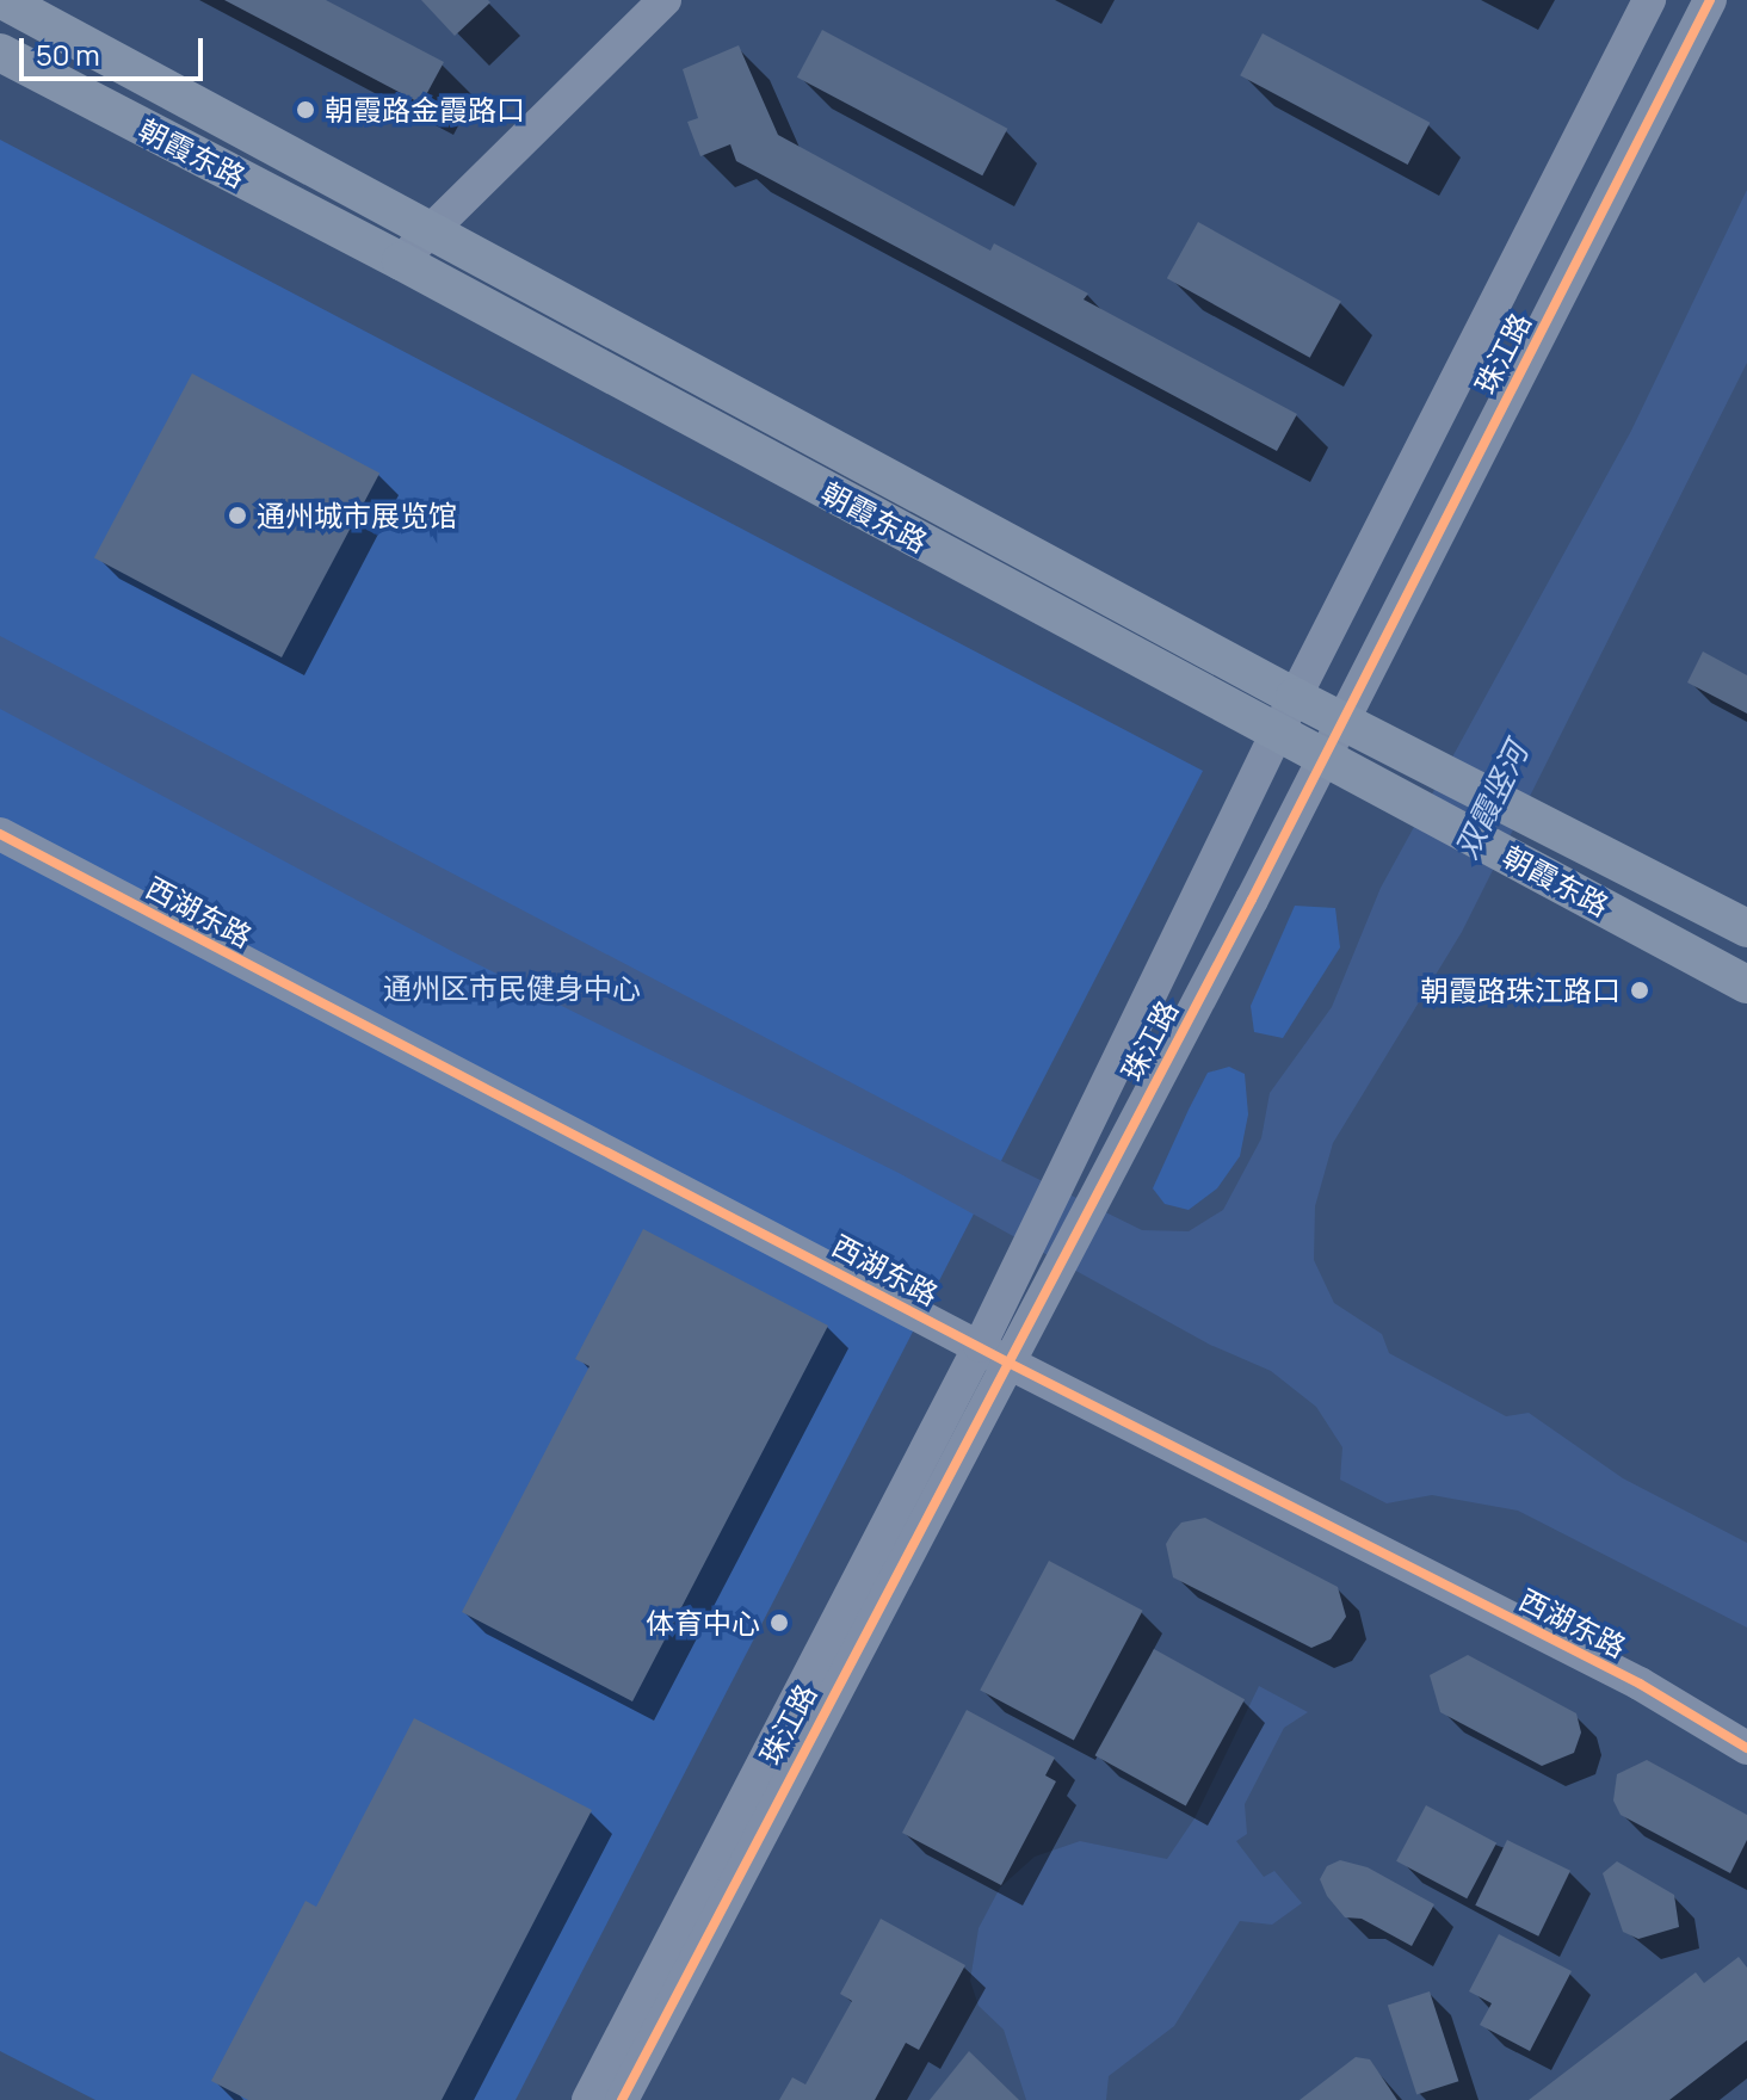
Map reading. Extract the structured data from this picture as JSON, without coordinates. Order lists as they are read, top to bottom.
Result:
{
  "streets": {
    "main road": ["朝霞东路"],
    "street": ["珠江路", "西湖东路"]
  },
  "crossings": [
    ["朝霞东路", "珠江路"],
    ["珠江路", "西湖东路"]
  ],
  "water": ["双霞竖河"],
  "parks": ["通州区市民健身中心"],
  "places": [
    "朝霞路金霞路口",
    "通州城市展览馆",
    "朝霞路珠江路口",
    "体育中心"
  ],
  "scale_bar": "50 m"
}
